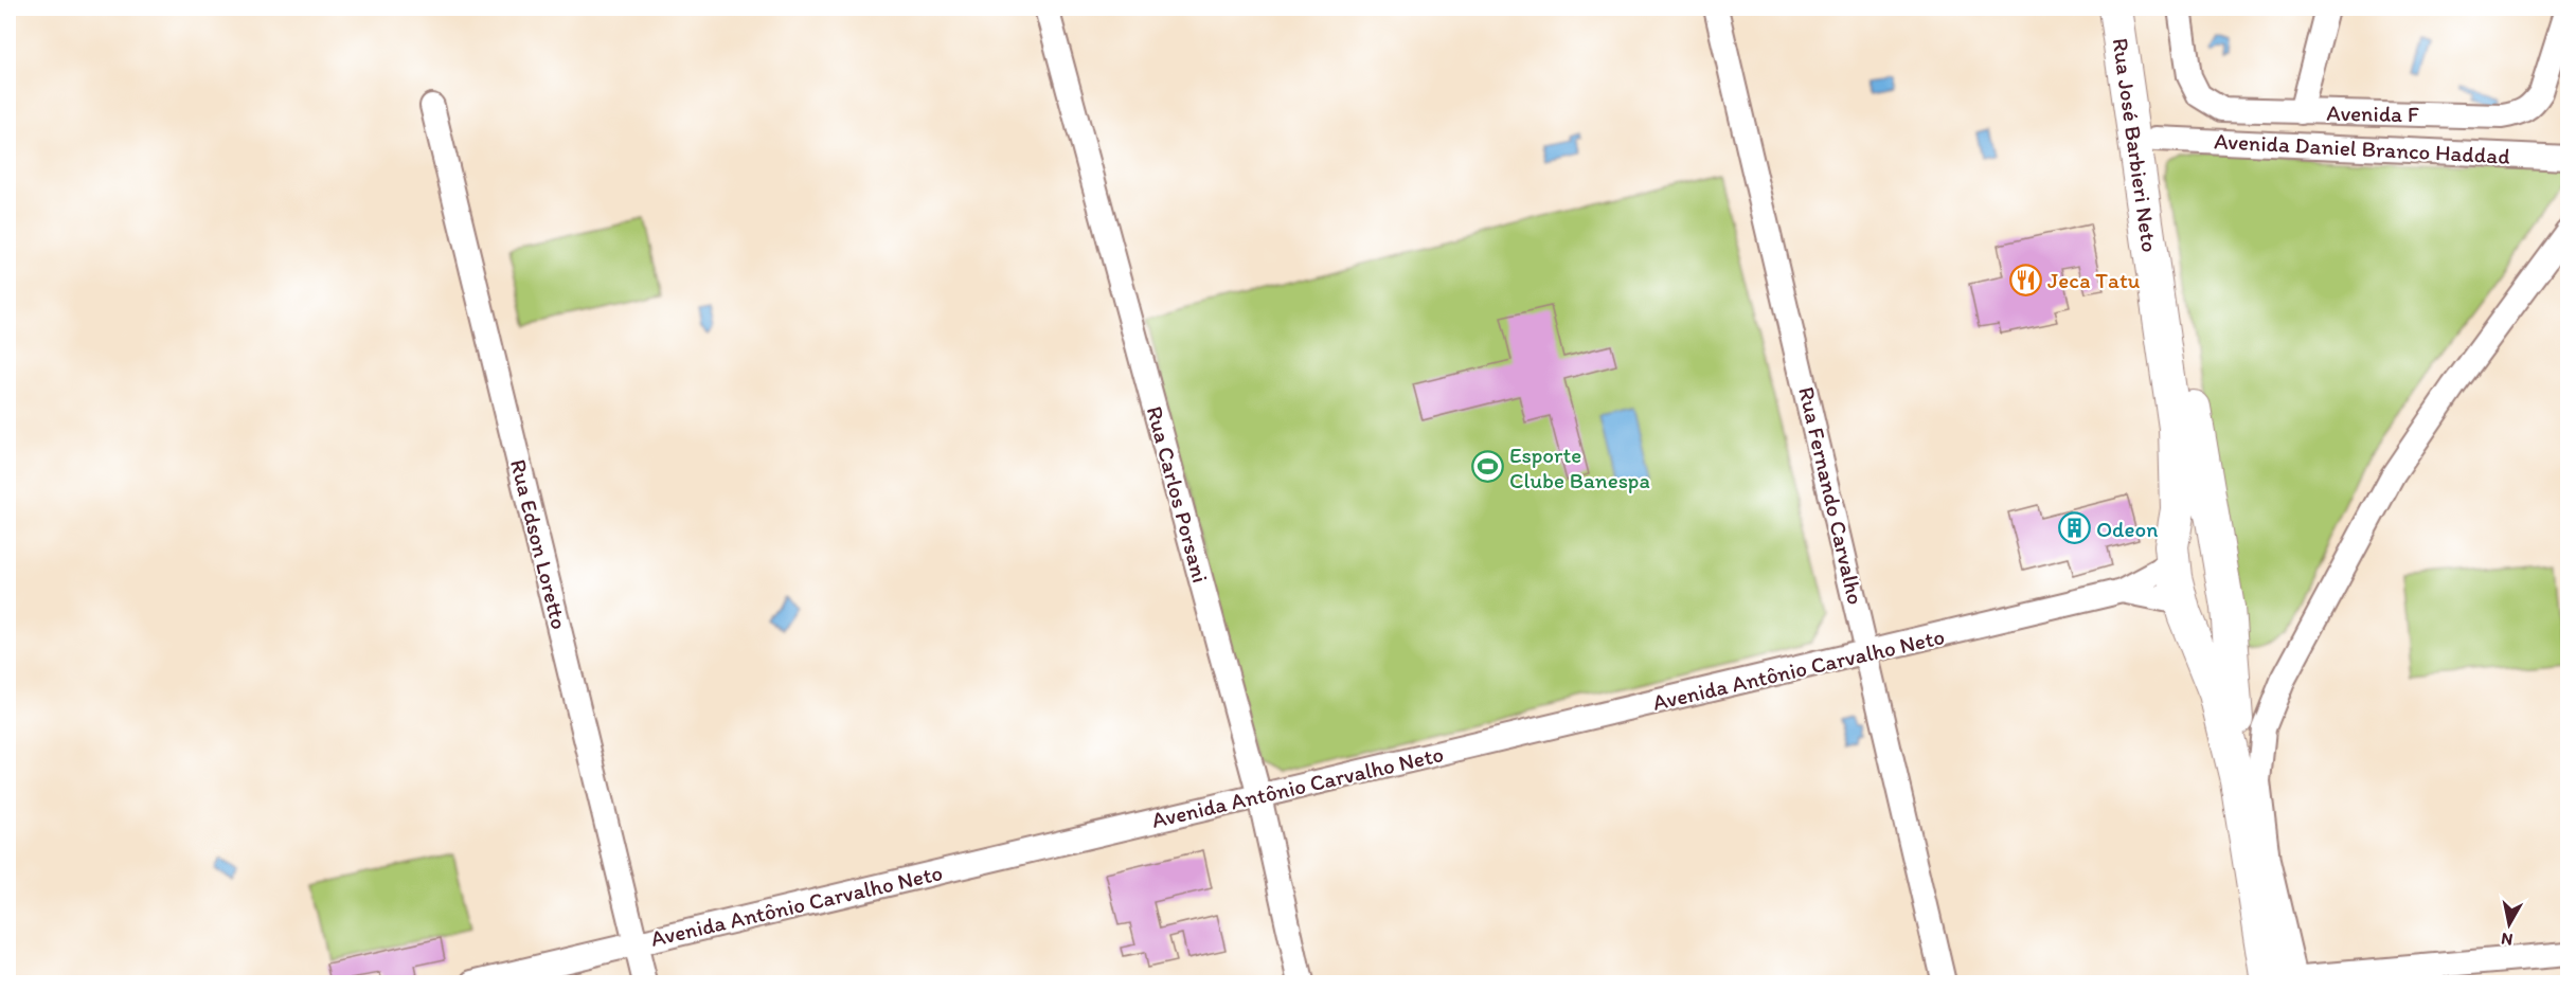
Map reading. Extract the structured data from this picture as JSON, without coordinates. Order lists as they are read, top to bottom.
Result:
{
  "streets": {
    "main road": ["Rua José Barbieri Neto"],
    "street": [
      "Avenida F",
      "Avenida Daniel Branco Haddad",
      "Rua Carlos Porsani",
      "Rua Fernando Carvalho",
      "Rua Edson Loretto",
      "Avenida Antônio Carvalho Neto"
    ]
  },
  "crossings": [
    ["Rua José Barbieri Neto", "Avenida Daniel Branco Haddad"],
    ["Rua Carlos Porsani", "Avenida Antônio Carvalho Neto"],
    ["Rua Fernando Carvalho", "Avenida Antônio Carvalho Neto"],
    ["Rua Edson Loretto", "Avenida Antônio Carvalho Neto"]
  ],
  "places": {
    "restaurant": ["Jeca Tatu"],
    "sports": ["Esporte Clube Banespa"],
    "building": ["Odeon"]
  },
  "north": "bottom"
}
